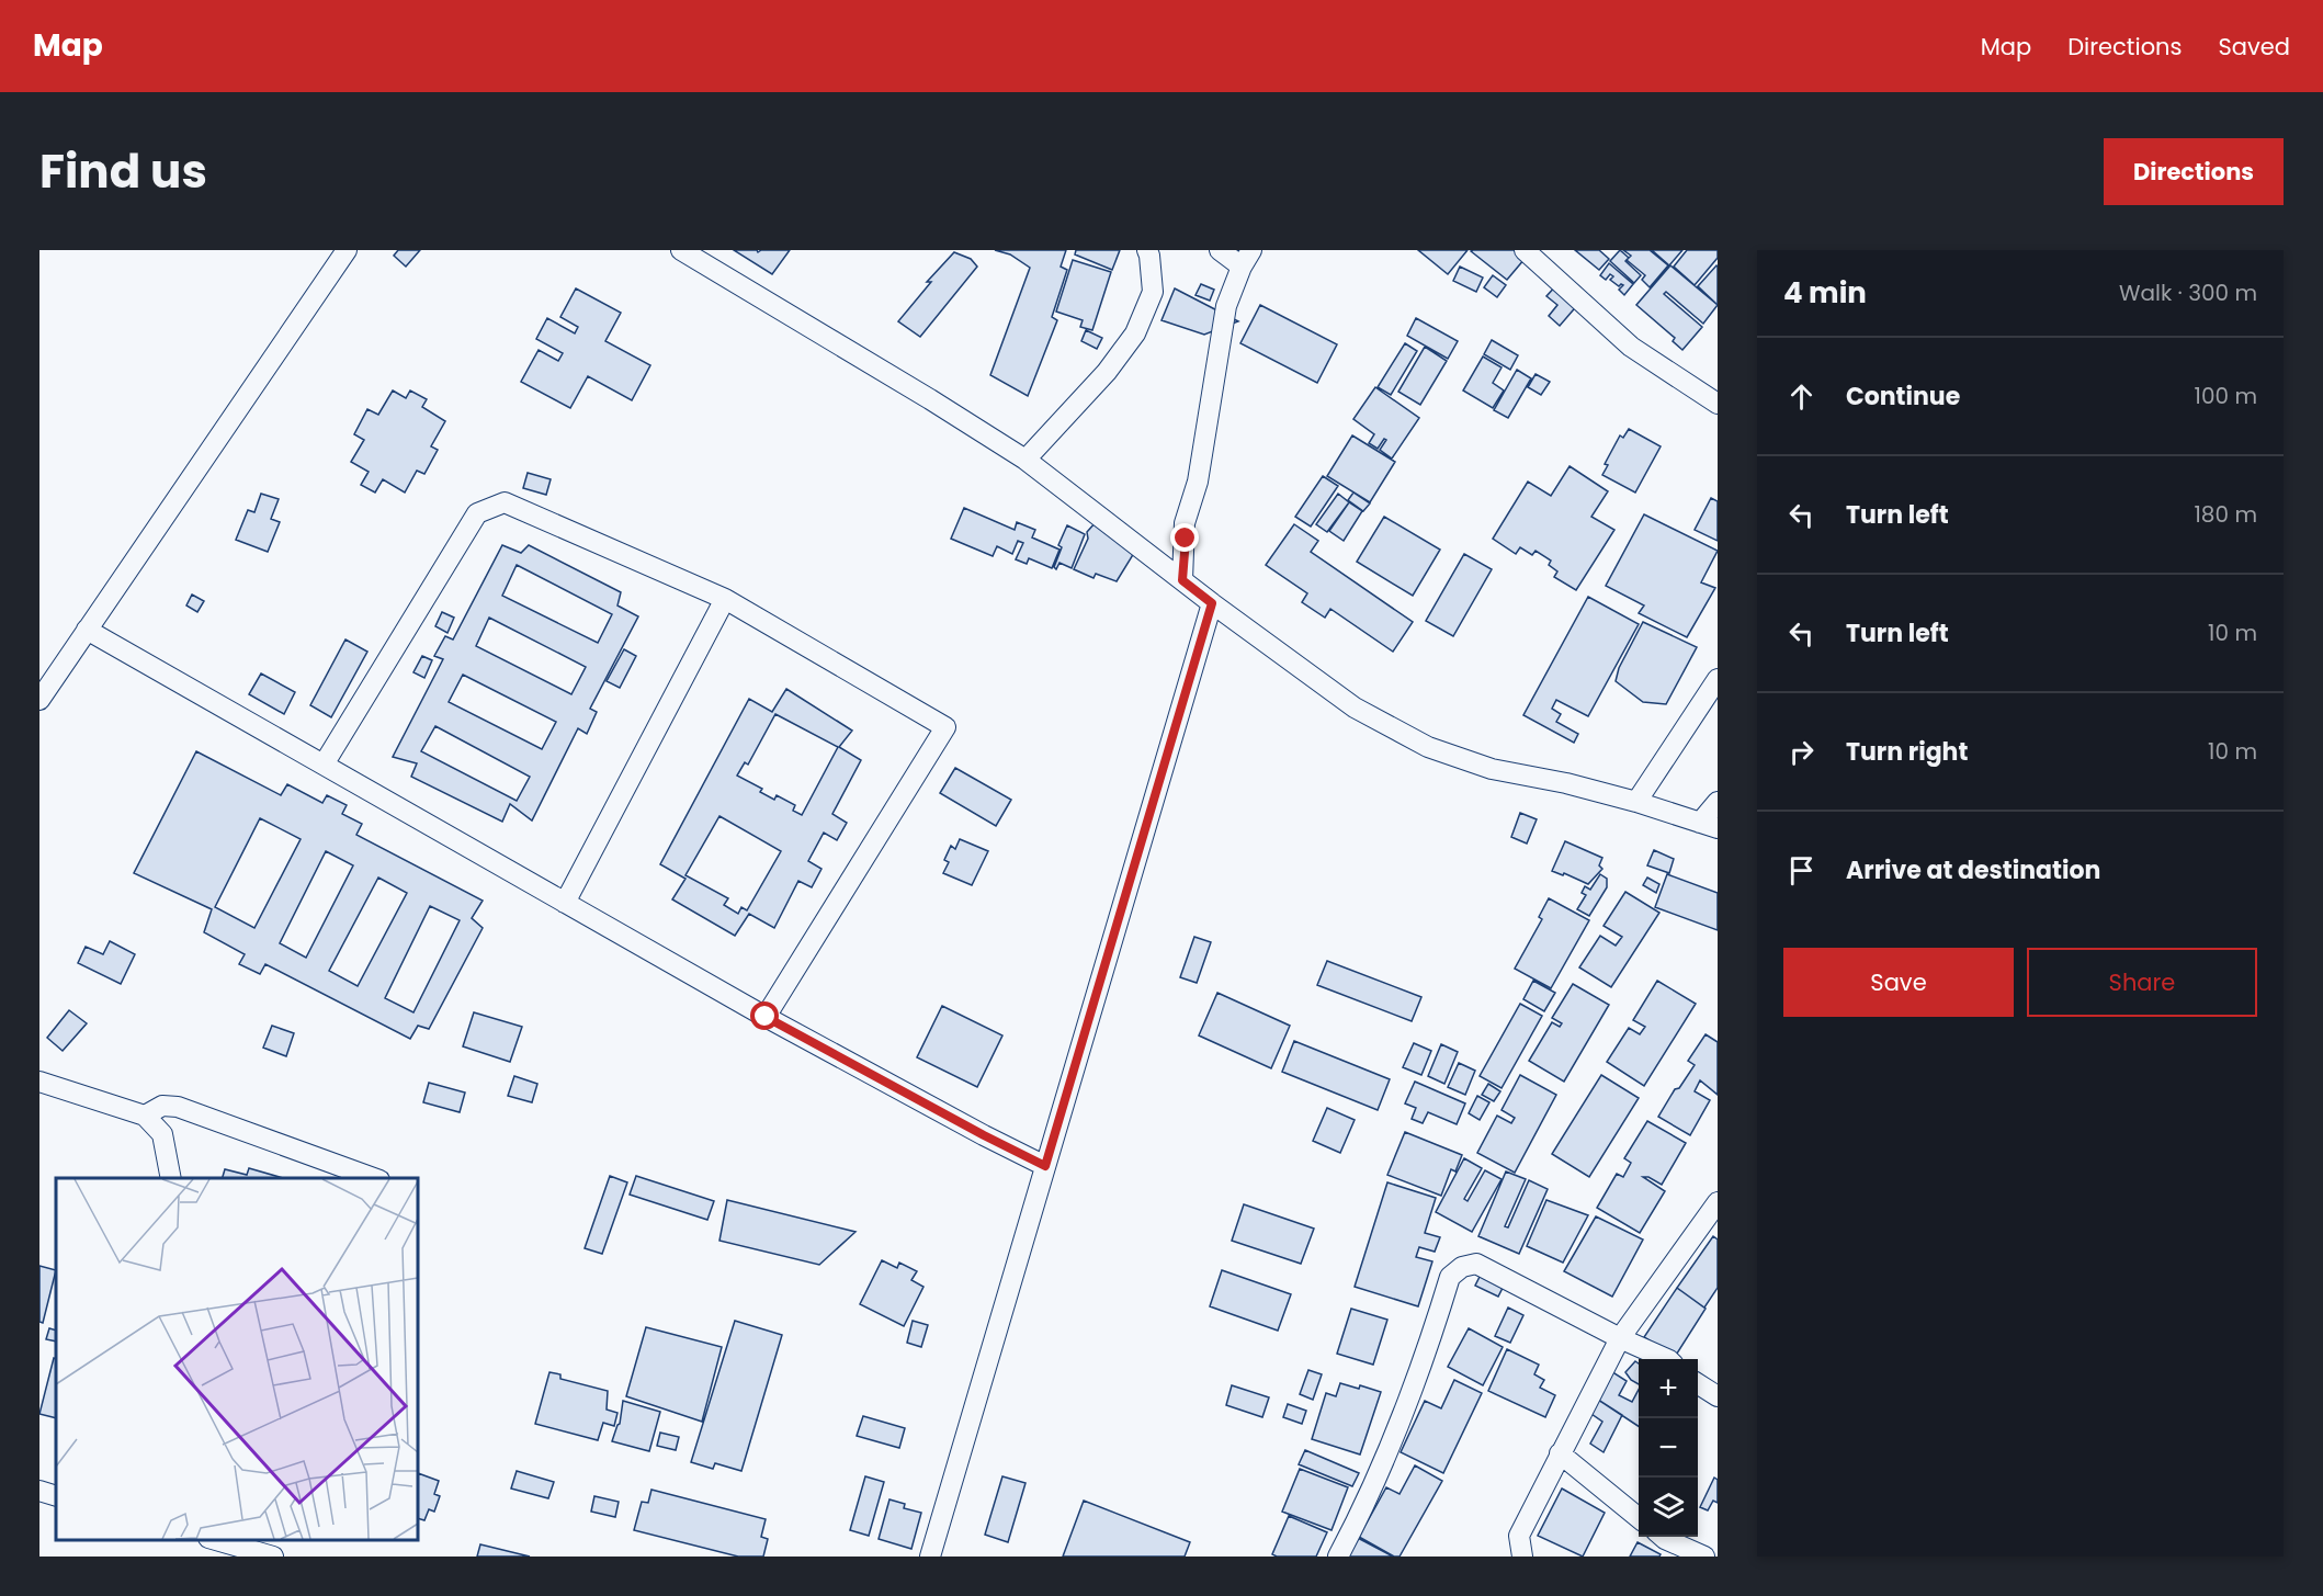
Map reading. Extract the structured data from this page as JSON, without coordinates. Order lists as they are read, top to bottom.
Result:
{
  "page": {
    "header": "Map",
    "nav": ["Map", "Directions", "Saved"],
    "title": "Find us",
    "buttons": [
      "Directions",
      ["Save", "Share"]
    ],
    "heading": ["4 min", "Walk · 300 m"],
    "list": [
      ["Continue", "100 m"],
      ["Turn left", "180 m"],
      ["Turn left", "10 m"],
      ["Turn right", "10 m"],
      "Arrive at destination"
    ],
    "map_buttons": ["+", "−"]
  }
}
